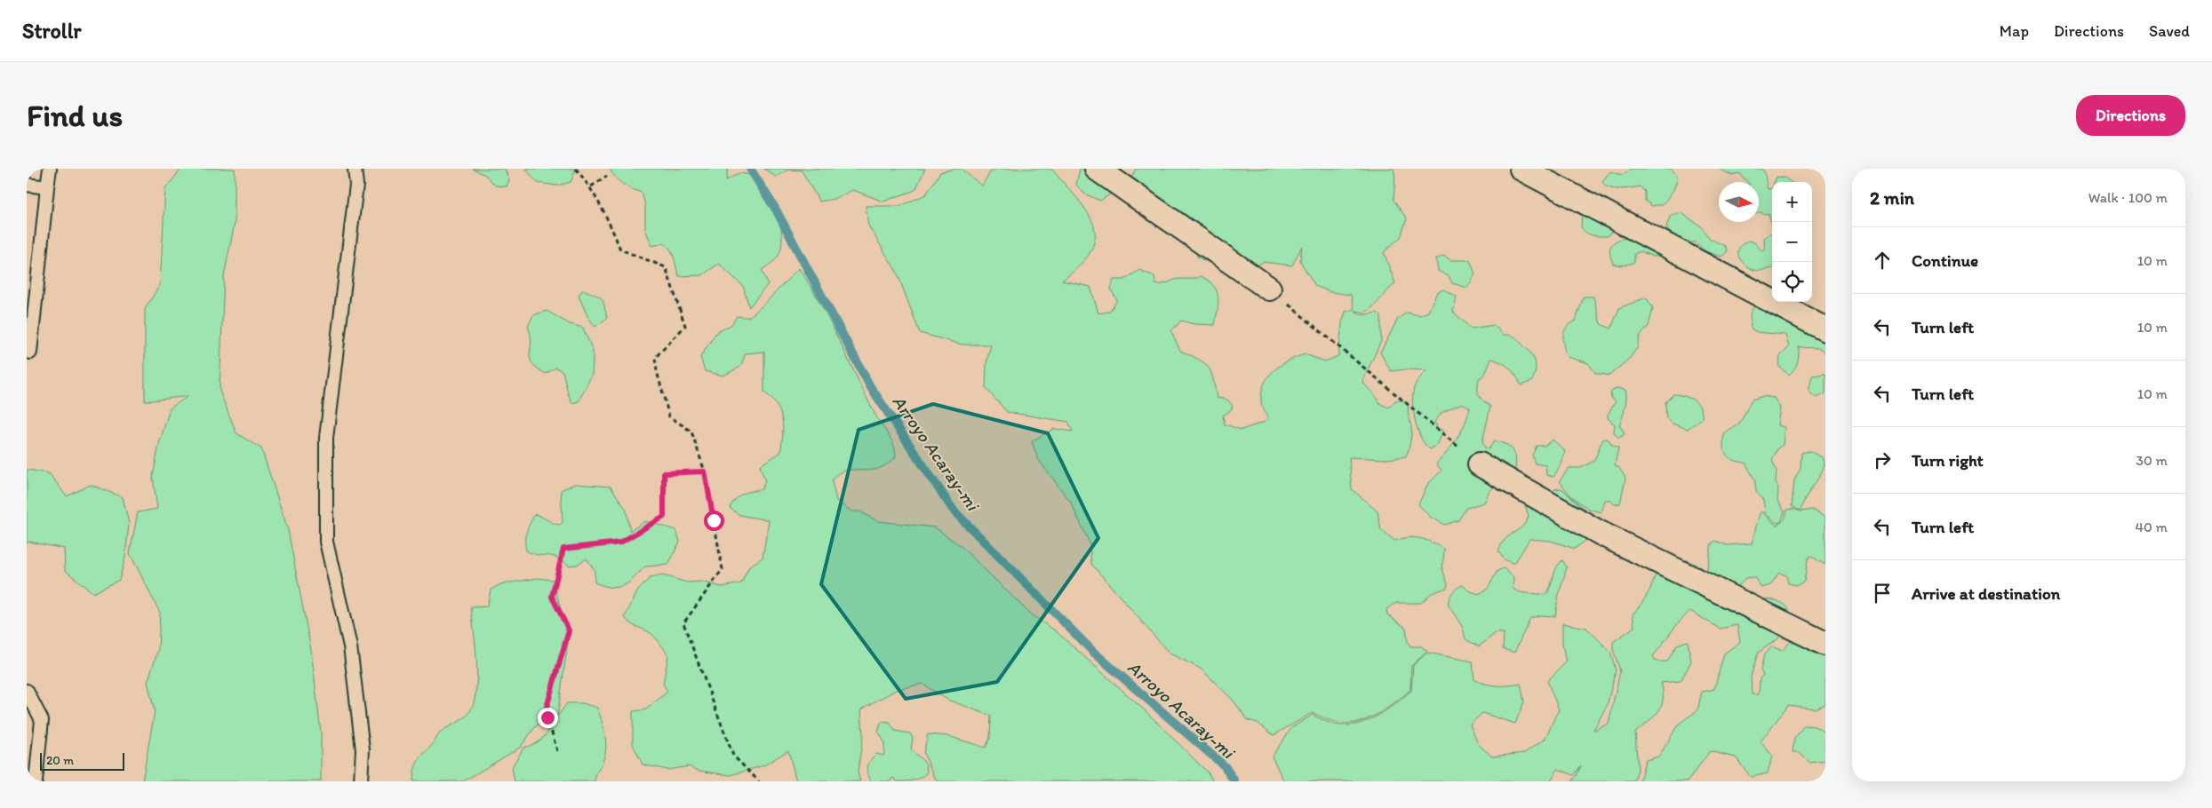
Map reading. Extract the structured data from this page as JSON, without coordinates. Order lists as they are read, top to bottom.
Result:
{
  "water": ["Arroyo Acaray-mi"],
  "scale_bar": "20 m",
  "north": "right",
  "page": {
    "header": "Strollr",
    "nav": ["Map", "Directions", "Saved"],
    "buttons": "Directions",
    "title": "Find us",
    "heading": ["2 min", "Walk · 100 m"],
    "map_buttons": ["+", "−"],
    "list": [
      ["Continue", "10 m"],
      ["Turn left", "10 m"],
      ["Turn left", "10 m"],
      ["Turn right", "30 m"],
      ["Turn left", "40 m"],
      "Arrive at destination"
    ],
    "scale": "20 m"
  }
}
